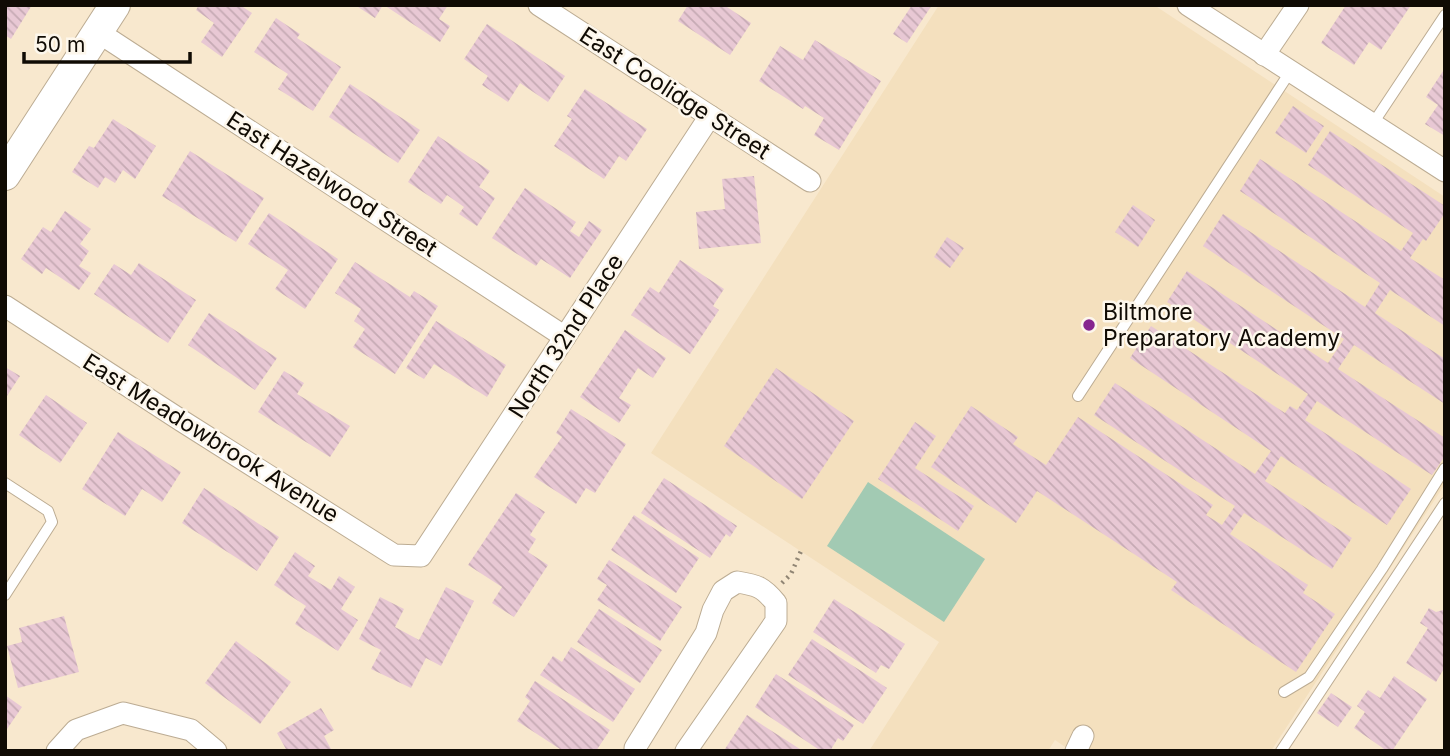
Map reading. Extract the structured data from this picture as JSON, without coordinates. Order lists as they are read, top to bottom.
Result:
{
  "streets": {
    "street": [
      "East Coolidge Street",
      "East Hazelwood Street",
      "North 32nd Place",
      "East Meadowbrook Avenue"
    ]
  },
  "crossings": [
    ["East Coolidge Street", "North 32nd Place"],
    ["East Hazelwood Street", "North 32nd Place"],
    ["North 32nd Place", "East Meadowbrook Avenue"]
  ],
  "places": ["Biltmore Preparatory Academy"],
  "scale_bar": "50 m"
}
